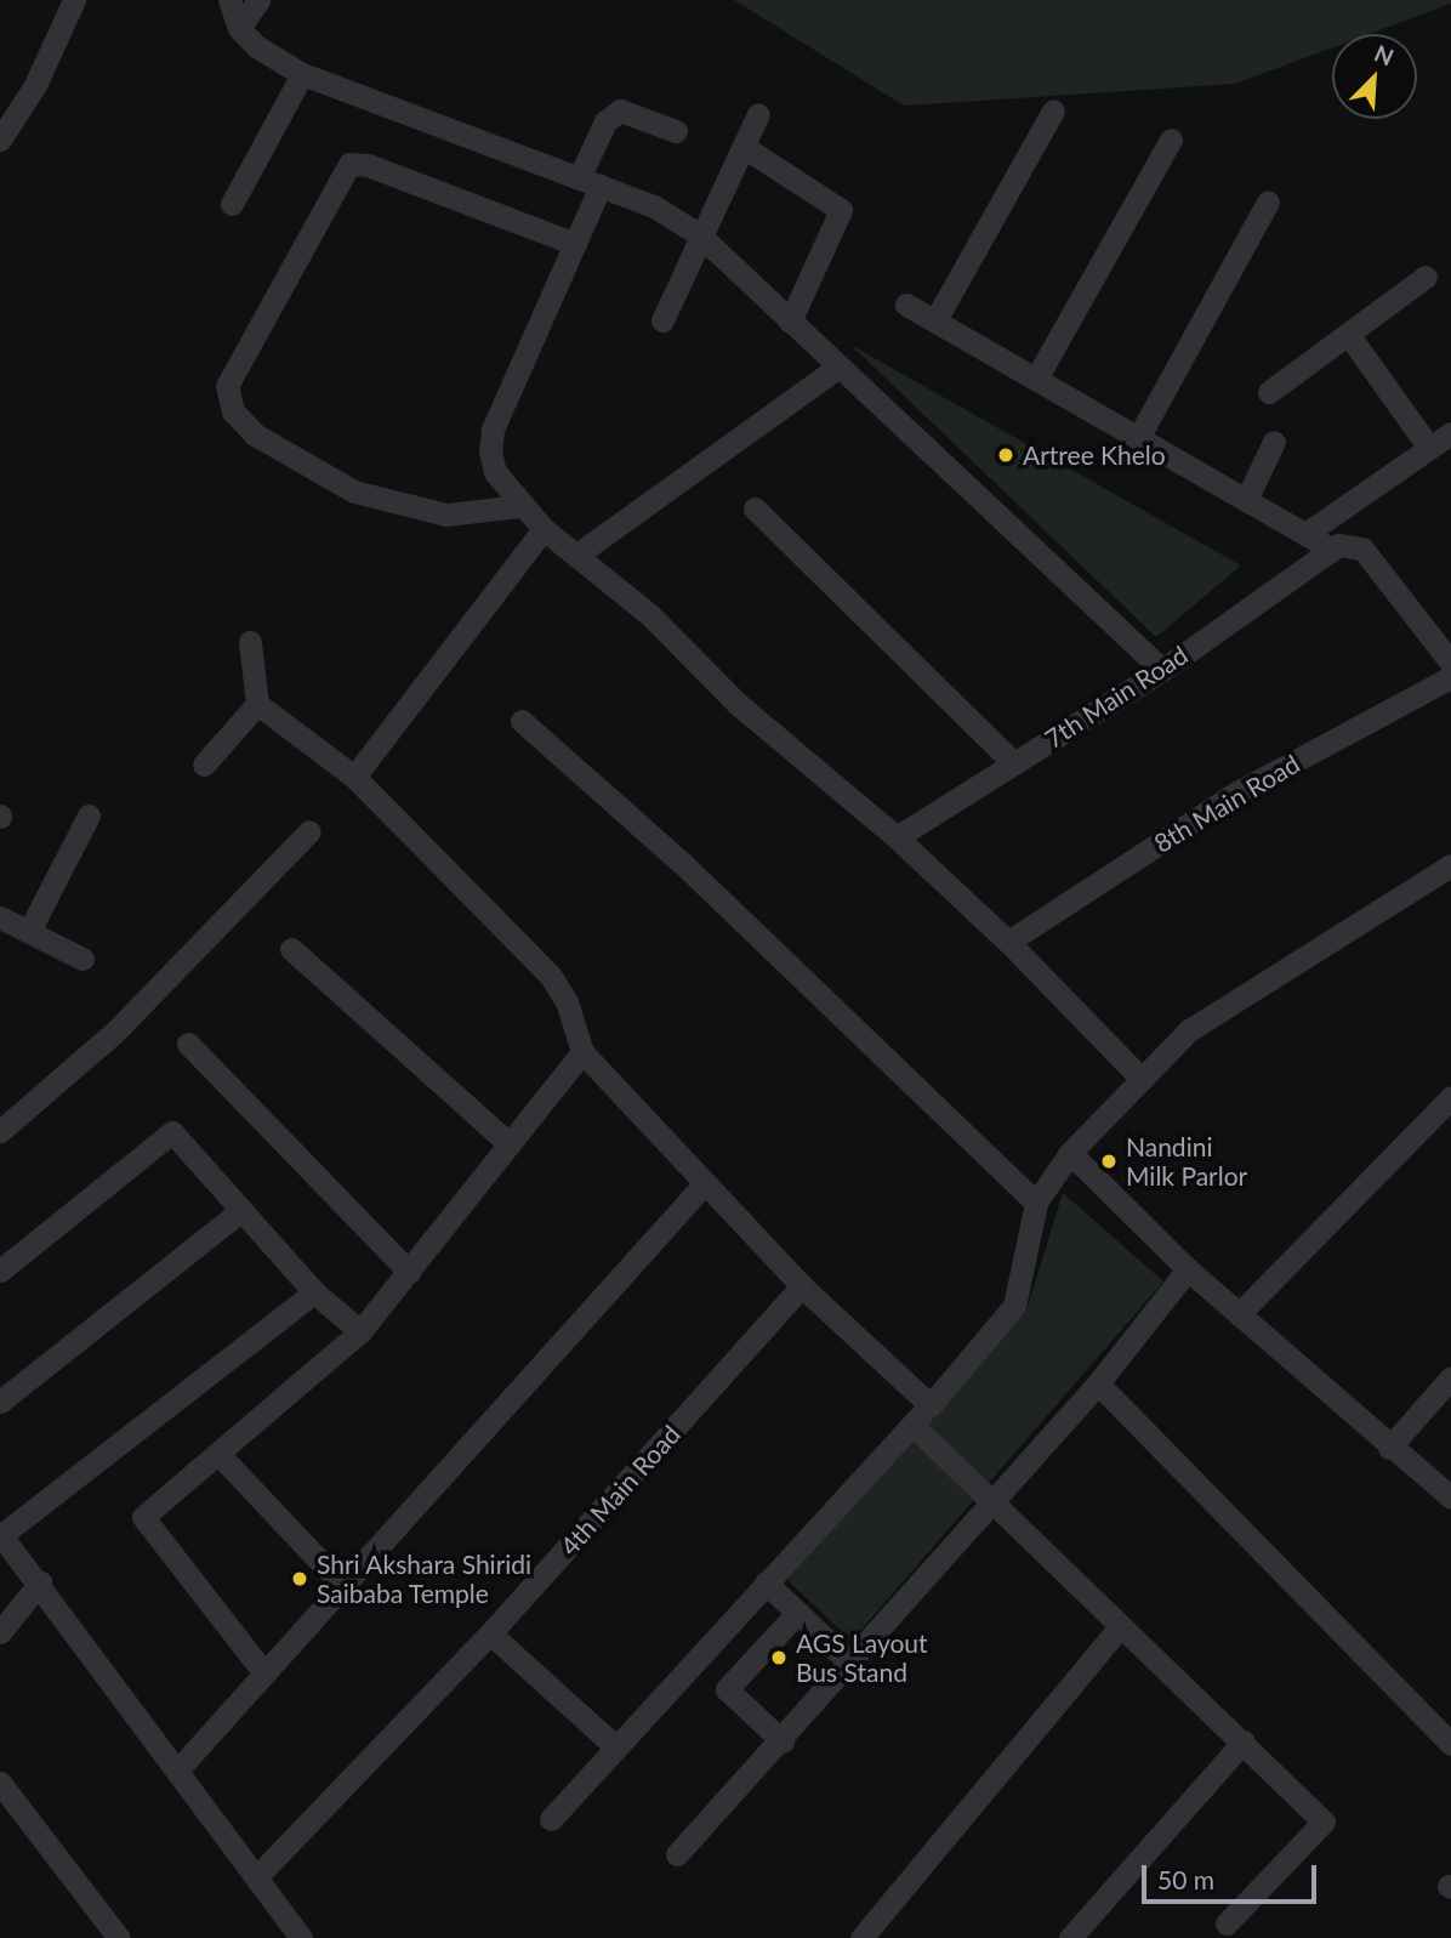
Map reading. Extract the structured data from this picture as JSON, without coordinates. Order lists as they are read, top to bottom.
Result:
{
  "streets": {
    "street": ["7th Main Road", "8th Main Road", "4th Main Road"]
  },
  "places": [
    "Artree Khelo",
    "Nandini Milk Parlor",
    "Shri Akshara Shiridi Saibaba Temple",
    "AGS Layout Bus Stand"
  ],
  "scale_bar": "50 m",
  "north": "top right"
}
